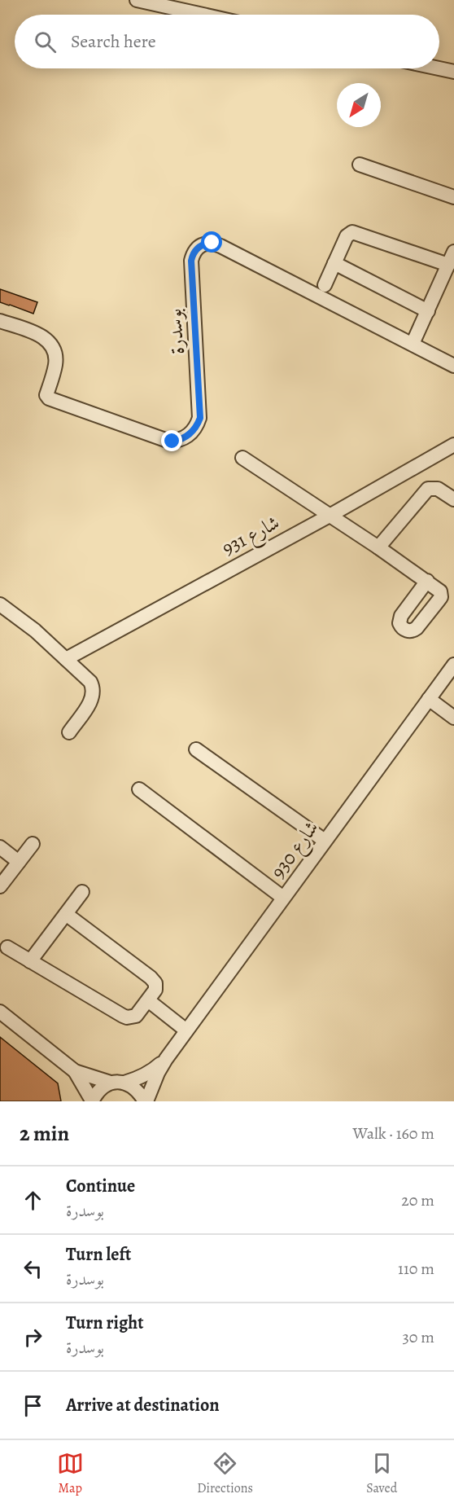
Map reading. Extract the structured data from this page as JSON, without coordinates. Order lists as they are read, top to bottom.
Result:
{
  "streets": {
    "street": ["بوسدرة", "شارع 931", "شارع 930"]
  },
  "north": "bottom left",
  "page": {
    "search": "Search here",
    "heading": ["2 min", "Walk · 160 m"],
    "list": [
      ["Continue", "بوسدرة", "20 m"],
      ["Turn left", "بوسدرة", "110 m"],
      ["Turn right", "بوسدرة", "30 m"],
      "Arrive at destination"
    ],
    "nav": ["Map", "Directions", "Saved"]
  }
}
